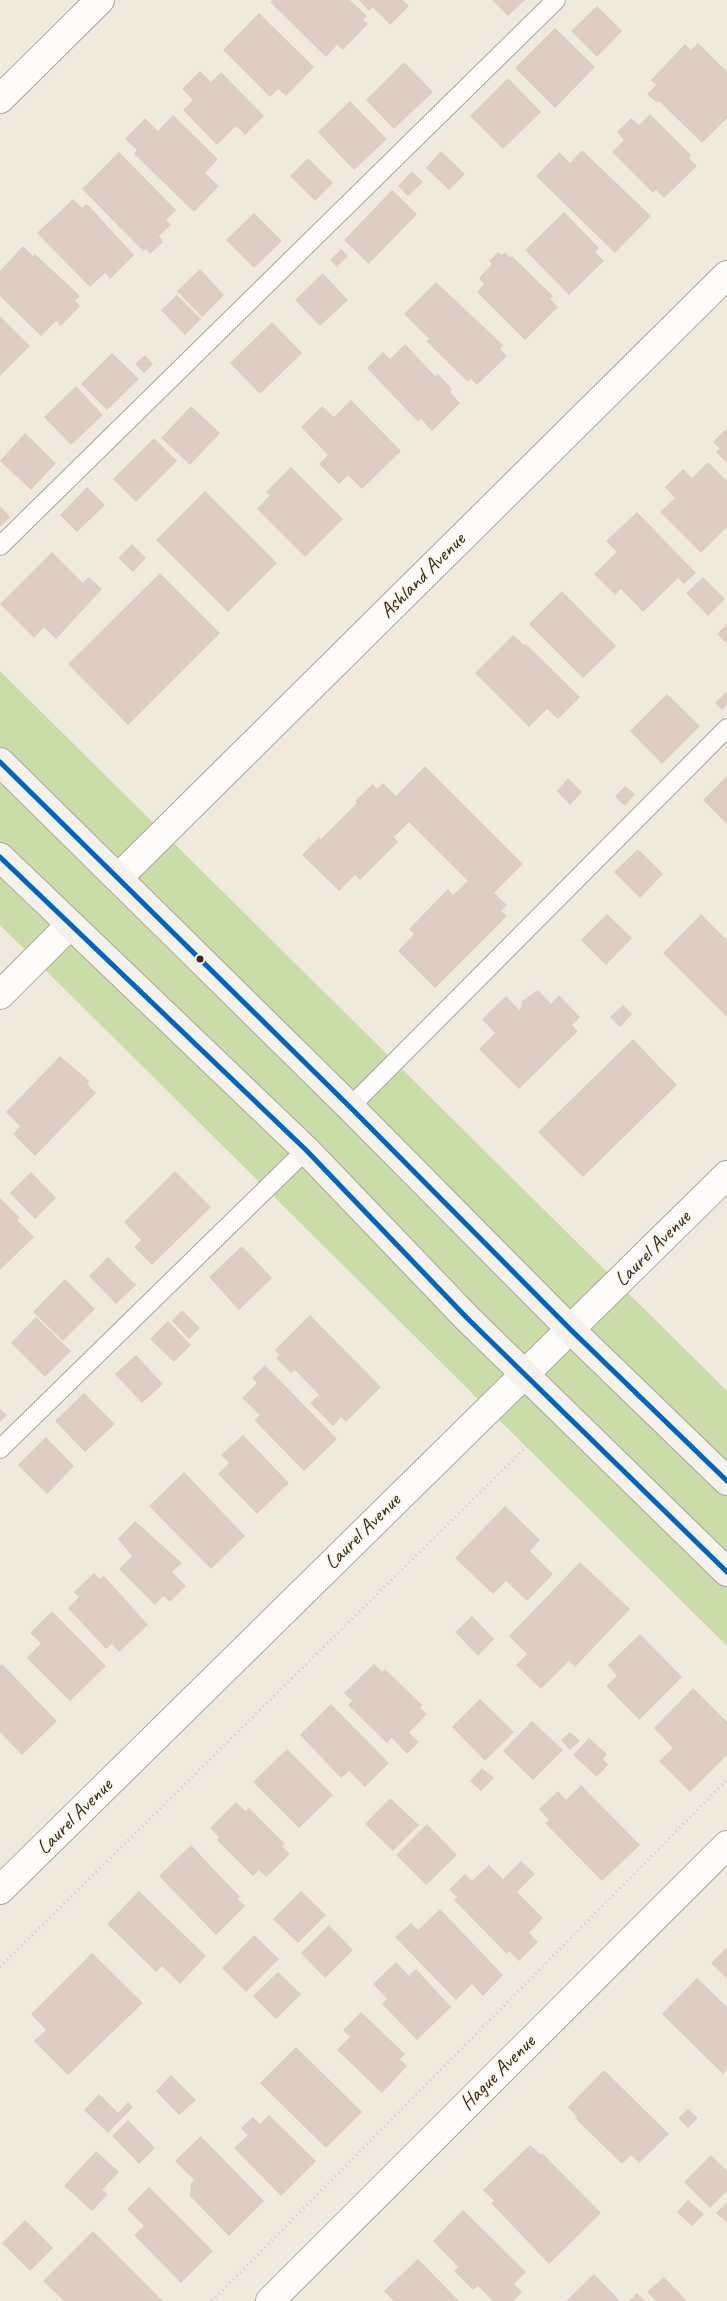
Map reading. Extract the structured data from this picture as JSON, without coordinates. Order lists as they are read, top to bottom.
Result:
{
  "streets": {
    "street": ["Ashland Avenue", "Laurel Avenue", "Hague Avenue"]
  }
}
